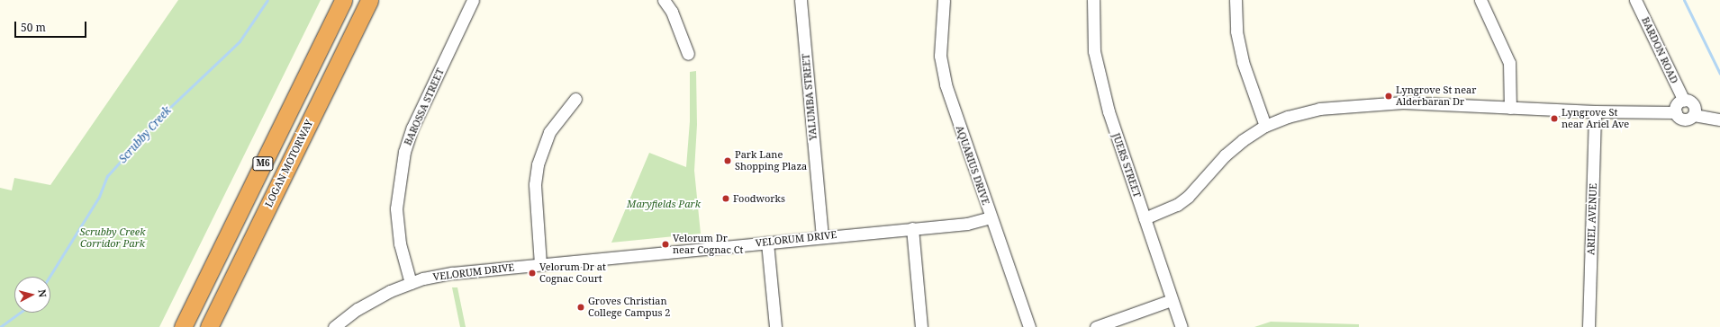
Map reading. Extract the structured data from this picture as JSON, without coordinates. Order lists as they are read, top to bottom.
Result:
{
  "streets": {
    "highway": ["M6", "LOGAN MOTORWAY"],
    "street": [
      "BARDON ROAD",
      "YALUMBA STREET",
      "BAROSSA STREET",
      "AQUARIUS DRIVE",
      "JUERS STREET",
      "ARIEL AVENUE",
      "VELORUM DRIVE"
    ]
  },
  "crossings": [
    ["YALUMBA STREET", "VELORUM DRIVE"],
    ["BAROSSA STREET", "VELORUM DRIVE"],
    ["AQUARIUS DRIVE", "VELORUM DRIVE"]
  ],
  "water": ["Scrubby Creek"],
  "parks": ["Maryfields Park", "Scrubby Creek Corridor Park"],
  "places": [
    "Lyngrove St near Alderbaran Dr",
    "Lyngrove St near Ariel Ave",
    "Park Lane Shopping Plaza",
    "Foodworks",
    "Velorum Dr near Cognac Ct",
    "Velorum Dr at Cognac Court",
    "Groves Christian College Campus 2"
  ],
  "scale_bar": "50 m",
  "north": "right"
}
